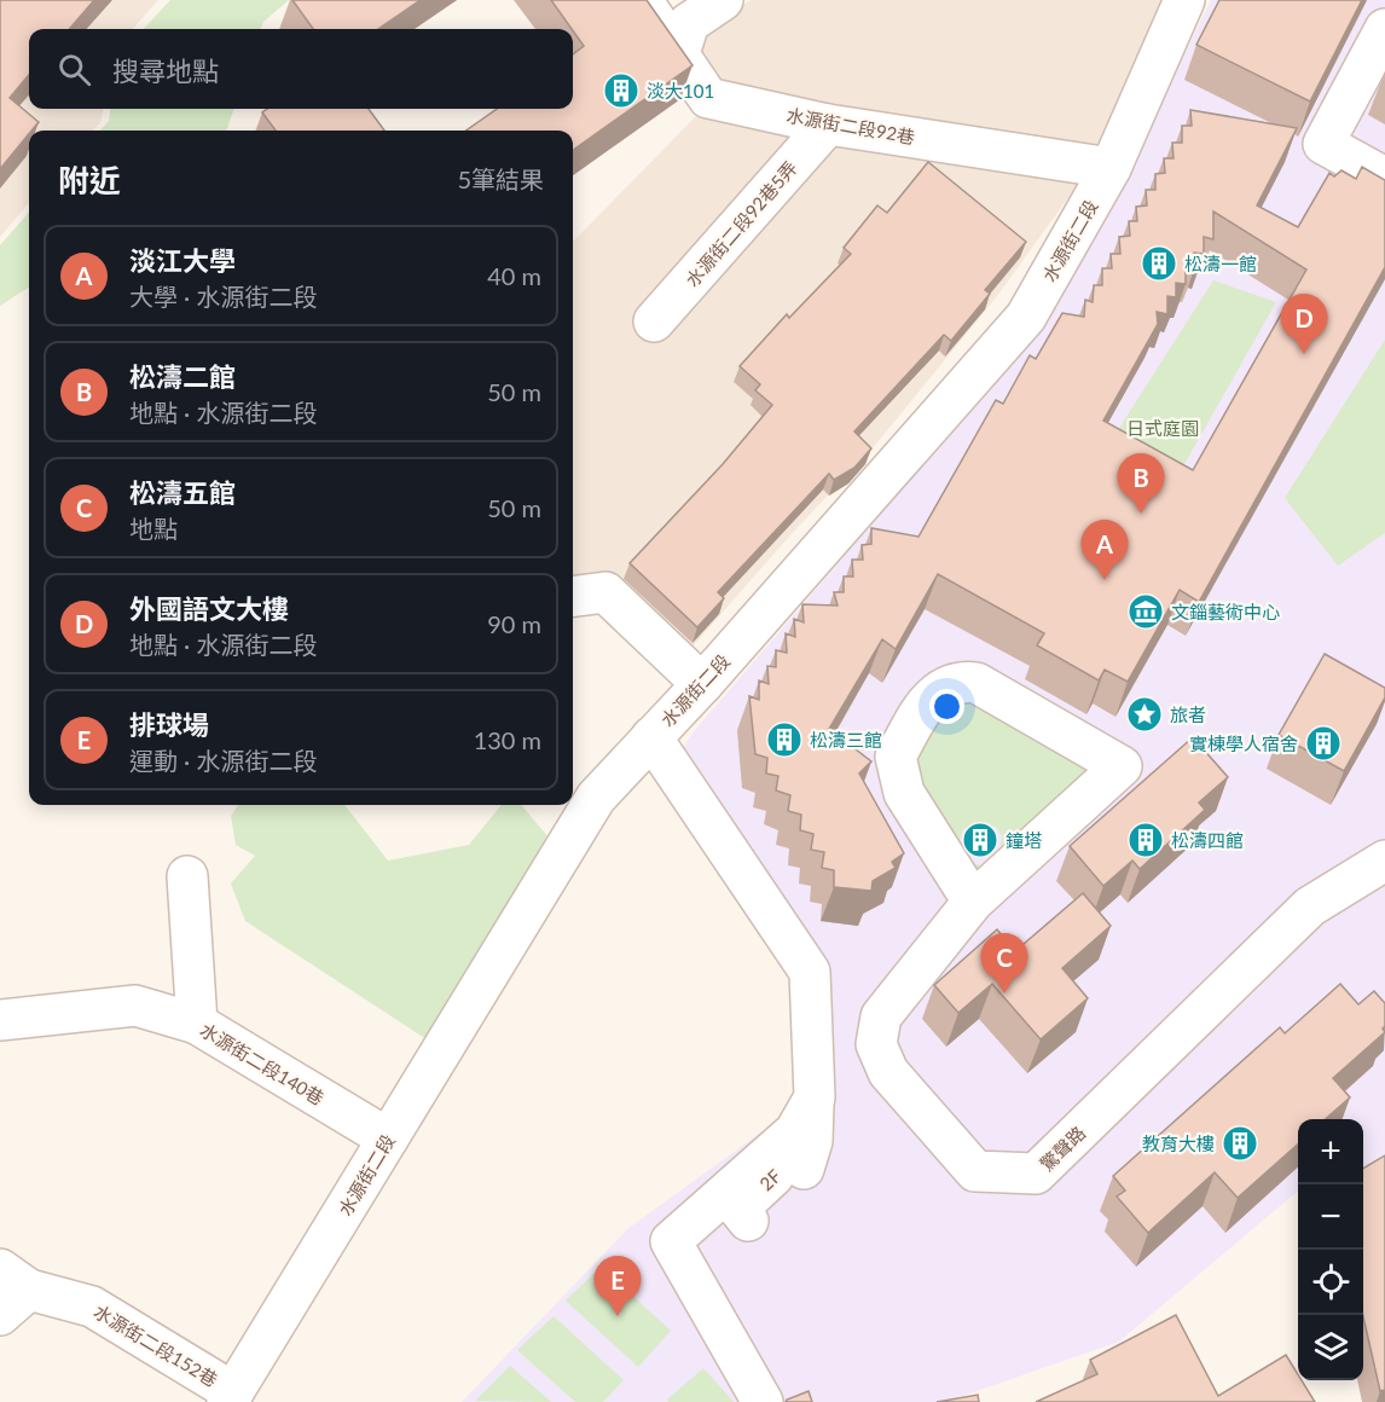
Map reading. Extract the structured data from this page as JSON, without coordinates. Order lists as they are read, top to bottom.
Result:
{
  "streets": {
    "street": [
      "水源街二段92巷",
      "水源街二段92巷5弄",
      "水源街二段",
      "水源街二段140巷",
      "驚聲路",
      "2F",
      "水源街二段152巷"
    ]
  },
  "crossings": [
    ["水源街二段92巷", "水源街二段92巷5弄"],
    ["水源街二段92巷", "水源街二段"],
    ["水源街二段", "水源街二段140巷"],
    ["水源街二段", "水源街二段152巷"]
  ],
  "parks": ["日式庭園"],
  "places": {
    "building": [
      "淡大101",
      "松濤一館",
      "松濤三館",
      "實棟學人宿舍",
      "鐘塔",
      "松濤四館",
      "教育大樓"
    ],
    "museum": ["文錙藝術中心"],
    "place": ["旅者"]
  },
  "page": {
    "search": "搜尋地點",
    "heading": ["附近", "5筆結果"],
    "list": [
      {
        "mark": "A",
        "name": "淡江大學",
        "note": "大學 · 水源街二段",
        "value": "40 m"
      },
      {
        "mark": "B",
        "name": "松濤二館",
        "note": "地點 · 水源街二段",
        "value": "50 m"
      },
      {
        "mark": "C",
        "name": "松濤五館",
        "note": "地點",
        "value": "50 m"
      },
      {
        "mark": "D",
        "name": "外國語文大樓",
        "note": "地點 · 水源街二段",
        "value": "90 m"
      },
      {
        "mark": "E",
        "name": "排球場",
        "note": "運動 · 水源街二段",
        "value": "130 m"
      }
    ],
    "pins": [
      "D",
      "B",
      "A",
      "C",
      "E"
    ],
    "map_buttons": ["+", "−"]
  }
}
